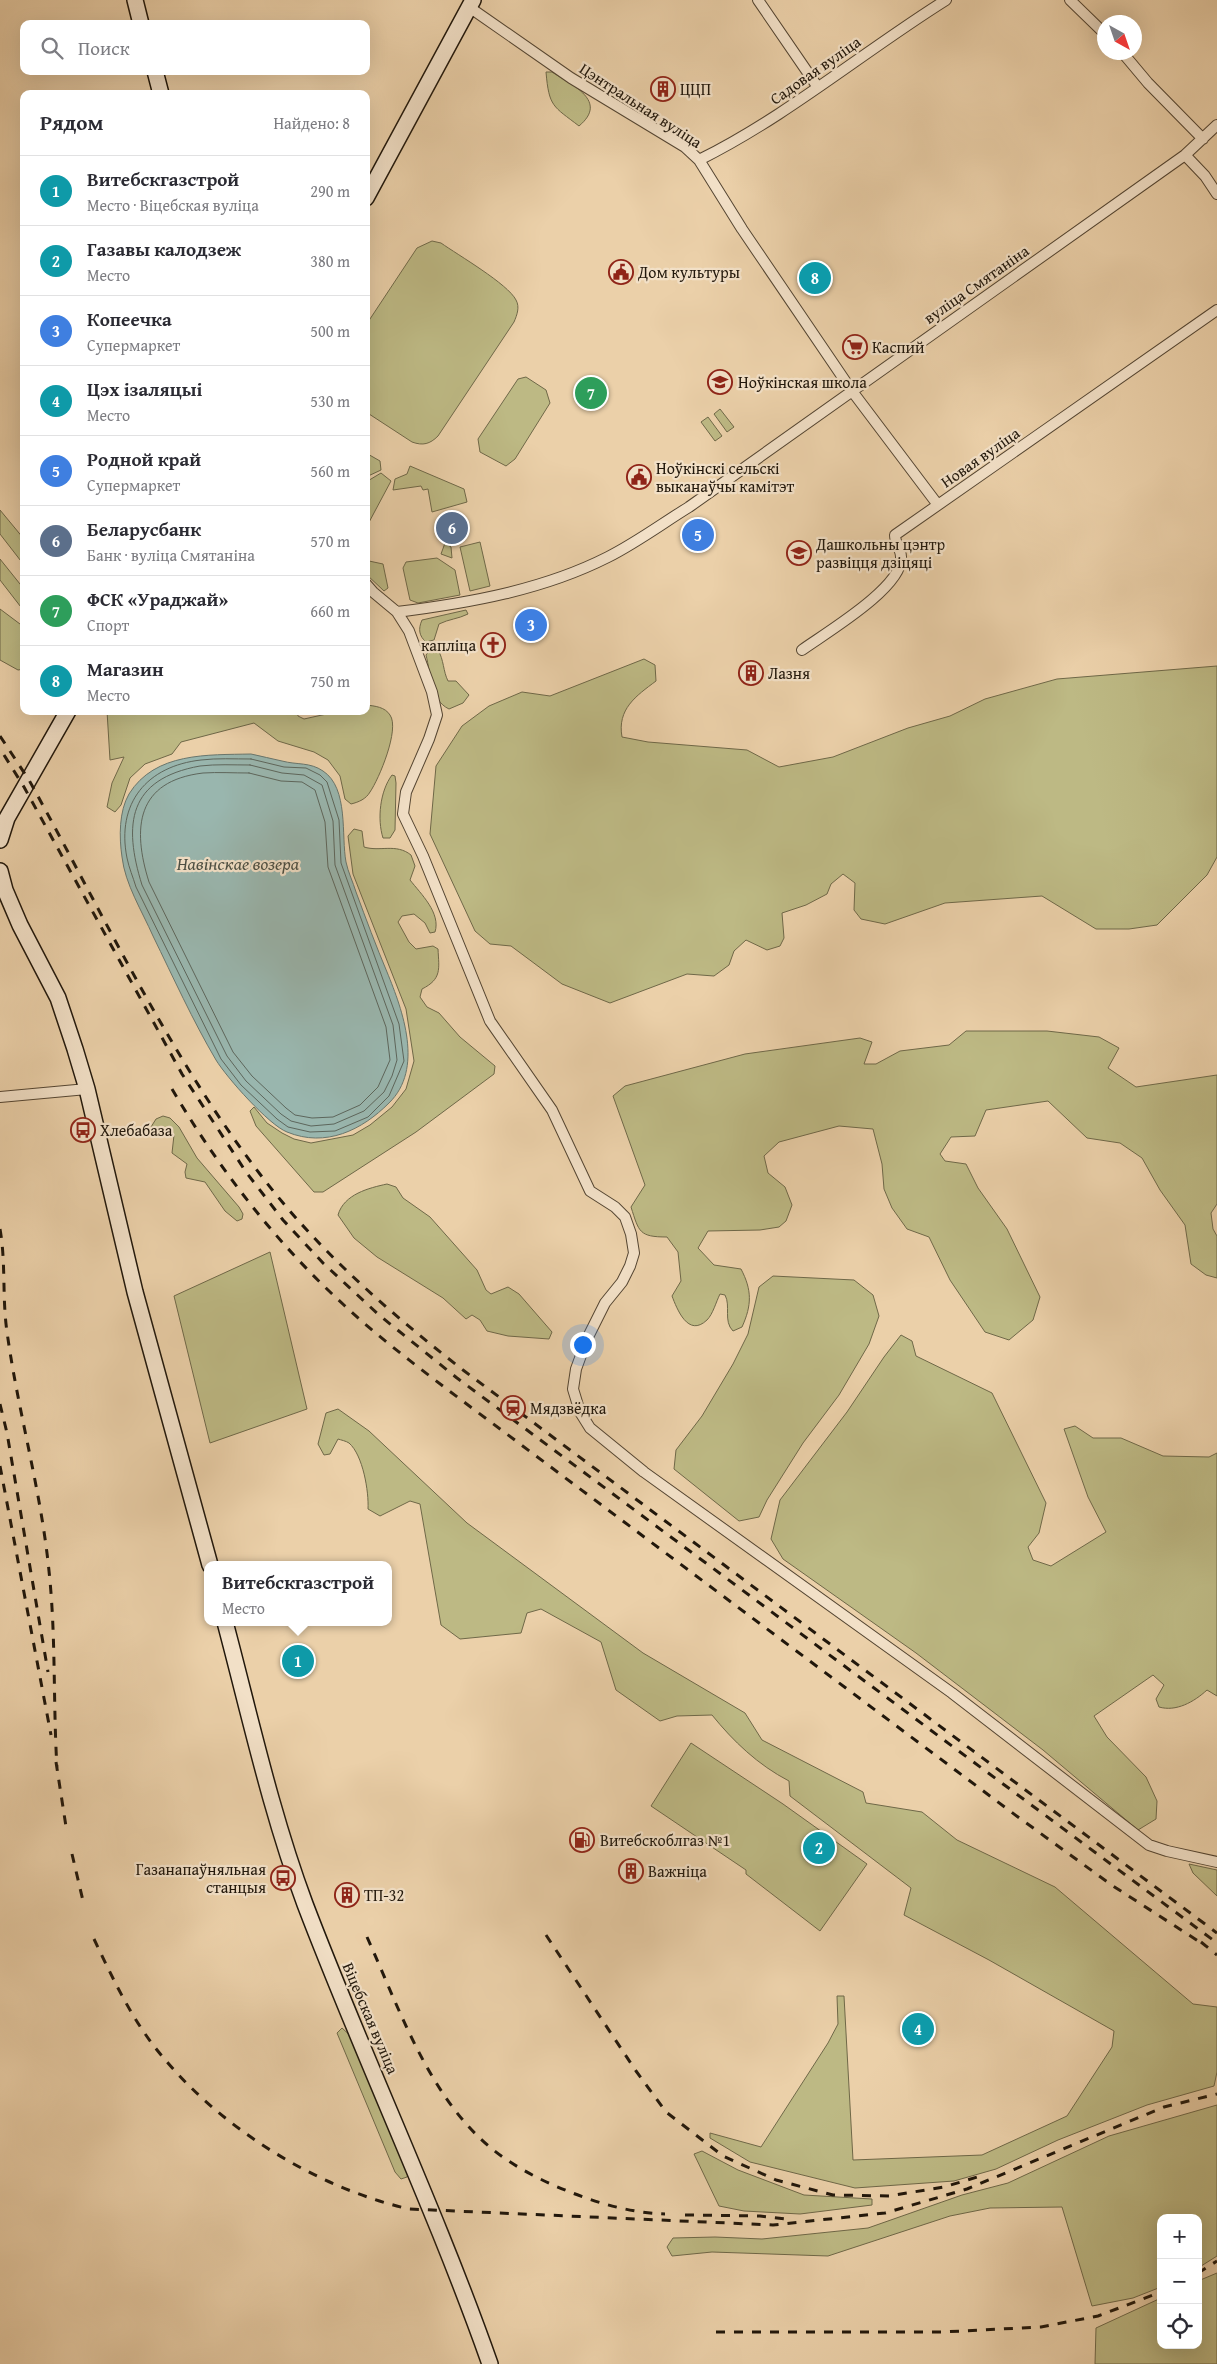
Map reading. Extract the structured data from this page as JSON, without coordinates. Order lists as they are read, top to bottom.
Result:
{
  "streets": {
    "main road": ["Віцебская вуліца"],
    "street": [
      "Садовая вуліца",
      "Цэнтральная вуліца",
      "вуліца Смятаніна",
      "Новая вуліца"
    ]
  },
  "crossings": [
    ["Садовая вуліца", "Цэнтральная вуліца"],
    ["Цэнтральная вуліца", "вуліца Смятаніна"],
    ["Цэнтральная вуліца", "Новая вуліца"]
  ],
  "water": ["Навінскае возера"],
  "places": {
    "building": [
      "ЦЦП",
      "Лазня",
      "Важніца",
      "ТП-32"
    ],
    "public building": ["Дом культуры", "Ноўкінскі сельскі выканаўчы камітэт"],
    "supermarket": ["Каспий"],
    "school or university": ["Ноўкінская школа", "Дашкольны цэнтр развіцця дзіцяці"],
    "church": ["капліца"],
    "bus stop": ["Хлебабаза", "Газанапаўняльная станцыя"],
    "station": ["Мядзвёдка"],
    "fuel station": ["Витебскоблгаз №1"]
  },
  "north": "bottom right",
  "page": {
    "search": "Поиск",
    "heading": ["Рядом", "Найдено: 8"],
    "list": [
      {
        "mark": "1",
        "name": "Витебскгазстрой",
        "note": "Место · Віцебская вуліца",
        "value": "290 m"
      },
      {
        "mark": "2",
        "name": "Газавы калодзеж",
        "note": "Место",
        "value": "380 m"
      },
      {
        "mark": "3",
        "name": "Копеечка",
        "note": "Супермаркет",
        "value": "500 m"
      },
      {
        "mark": "4",
        "name": "Цэх ізаляцыі",
        "note": "Место",
        "value": "530 m"
      },
      {
        "mark": "5",
        "name": "Родной край",
        "note": "Супермаркет",
        "value": "560 m"
      },
      {
        "mark": "6",
        "name": "Беларусбанк",
        "note": "Банк · вуліца Смятаніна",
        "value": "570 m"
      },
      {
        "mark": "7",
        "name": "ФСК «Ураджай»",
        "note": "Спорт",
        "value": "660 m"
      },
      {
        "mark": "8",
        "name": "Магазин",
        "note": "Место",
        "value": "750 m"
      }
    ],
    "pins": [
      "8",
      "7",
      "6",
      "5",
      "3",
      "1",
      "2",
      "4"
    ],
    "popup": ["Витебскгазстрой", "Место"],
    "map_buttons": ["+", "−"]
  }
}
